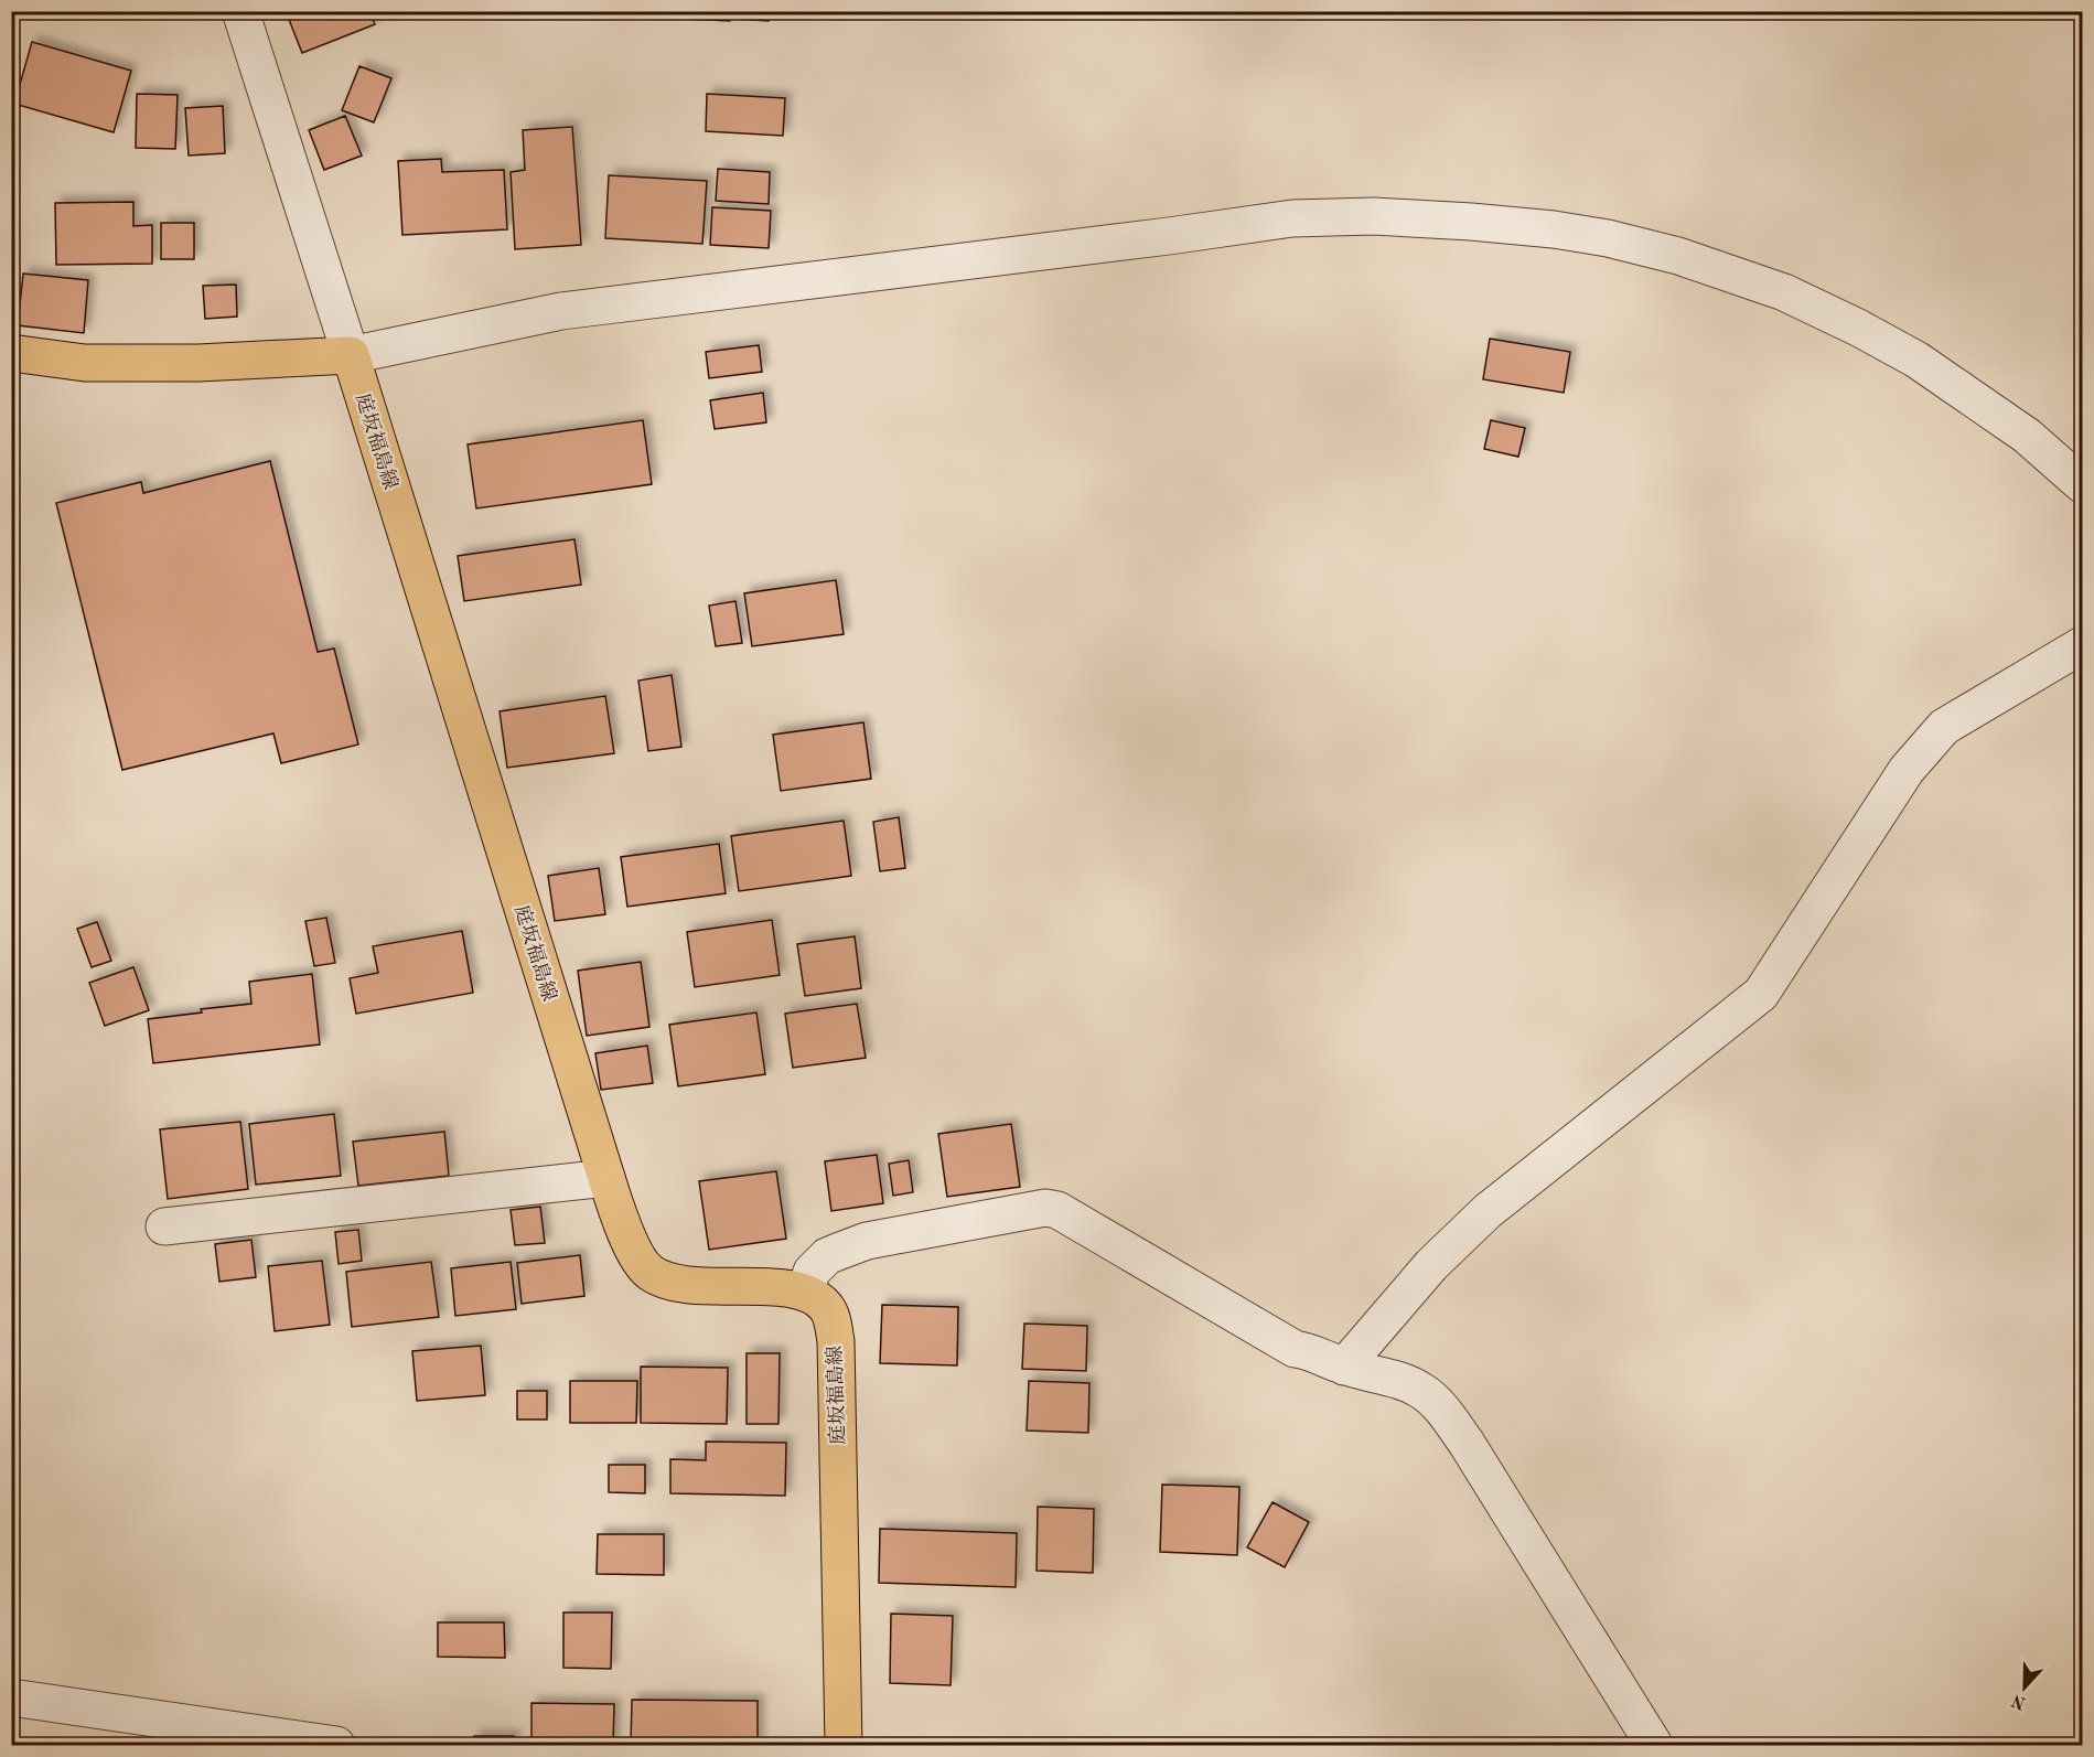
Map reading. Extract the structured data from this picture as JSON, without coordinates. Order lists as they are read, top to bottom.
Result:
{
  "streets": {
    "main road": ["庭坂福島線"]
  },
  "north": "bottom"
}
